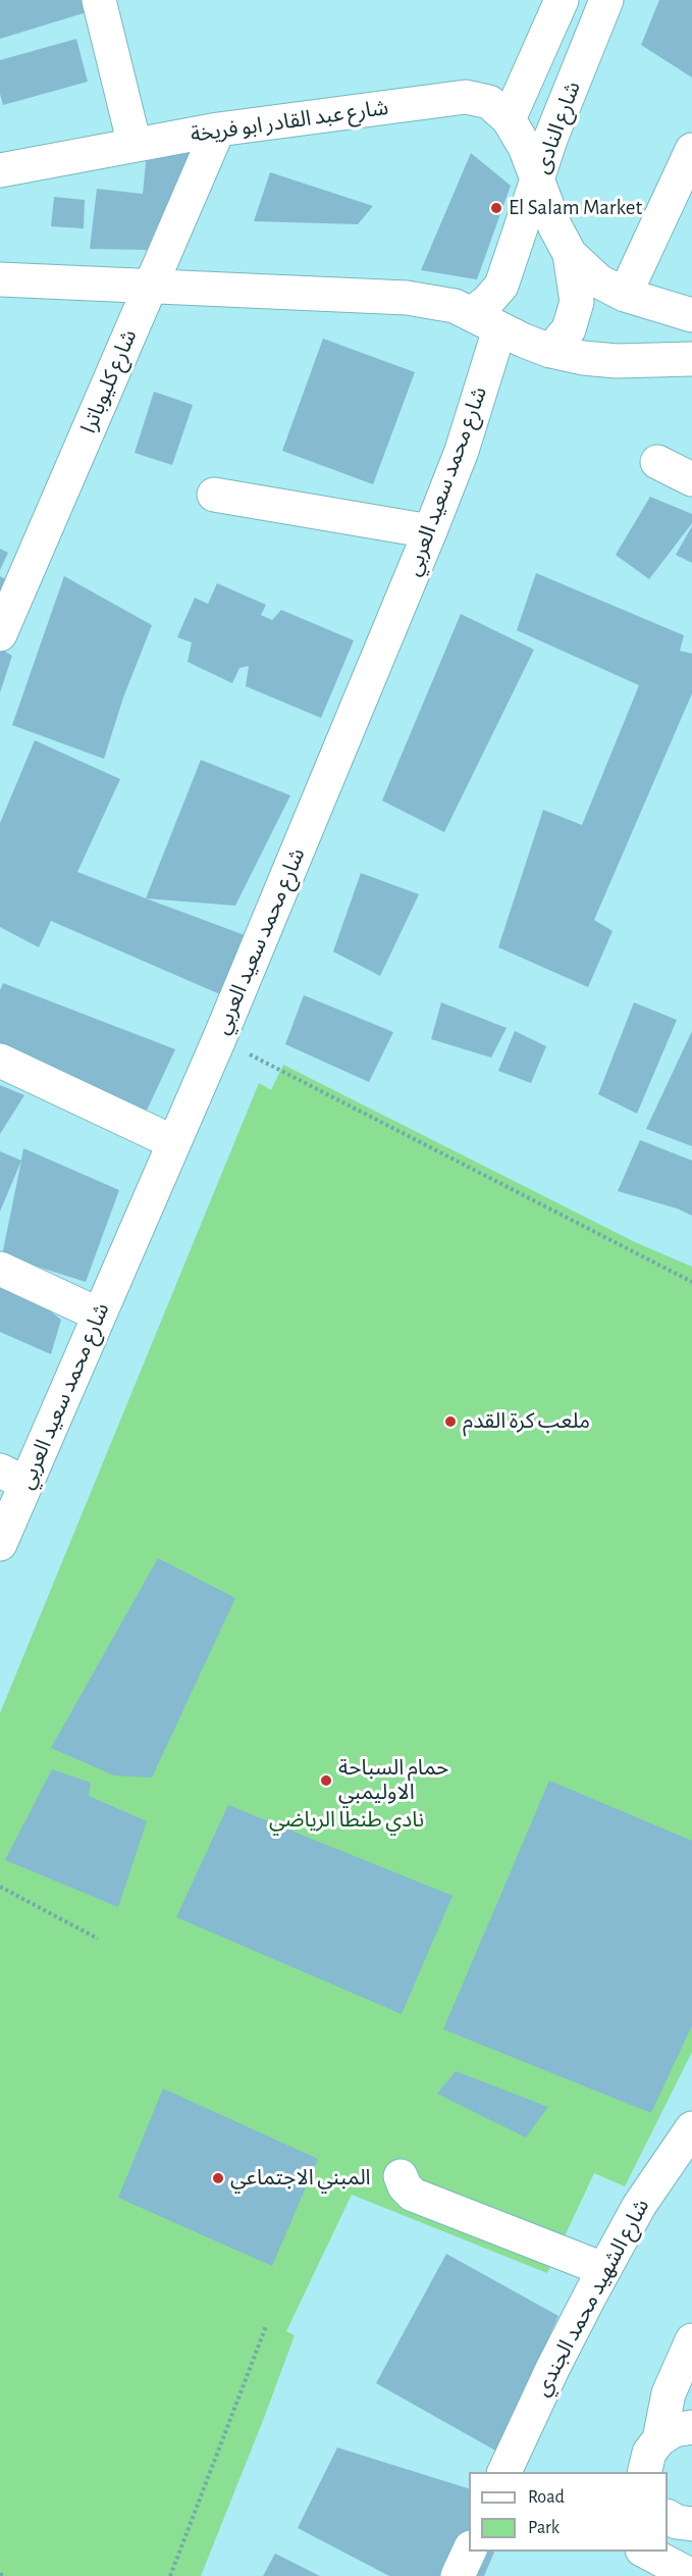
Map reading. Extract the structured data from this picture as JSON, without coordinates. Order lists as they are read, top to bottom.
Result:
{
  "streets": {
    "street": [
      "شارع عبد القادر ابو فريخة",
      "شارع النادى",
      "شارع كليوباترا",
      "شارع محمد سعيد العربي",
      "شارع الشهيد محمد الجندي"
    ]
  },
  "crossings": [
    ["شارع عبد القادر ابو فريخة", "شارع النادى"],
    ["شارع عبد القادر ابو فريخة", "شارع كليوباترا"],
    ["شارع النادى", "شارع محمد سعيد العربي"]
  ],
  "parks": ["نادي طنطا الرياضي"],
  "places": [
    "El Salam Market",
    "ملعب كرة القدم",
    "حمام السباحة الاوليمبي",
    "المبني الاجتماعي"
  ],
  "legend": ["Road", "Park"]
}
